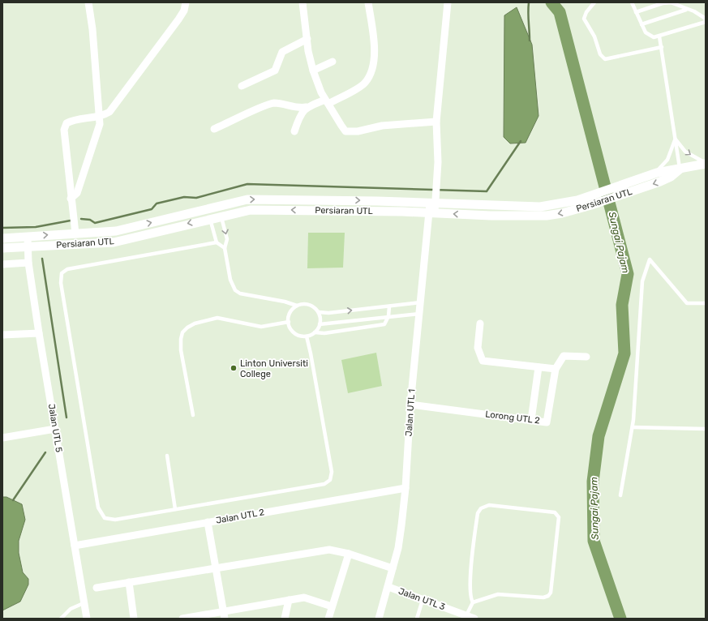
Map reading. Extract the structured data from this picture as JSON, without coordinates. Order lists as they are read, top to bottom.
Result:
{
  "streets": {
    "street": [
      "Persiaran UTL",
      "Jalan UTL 1",
      "Lorong UTL 2",
      "Jalan UTL 5",
      "Jalan UTL 2",
      "Jalan UTL 3"
    ]
  },
  "crossings": [
    ["Persiaran UTL", "Jalan UTL 1"],
    ["Persiaran UTL", "Jalan UTL 5"],
    ["Jalan UTL 1", "Lorong UTL 2"],
    ["Jalan UTL 1", "Jalan UTL 2"],
    ["Jalan UTL 1", "Jalan UTL 3"],
    ["Jalan UTL 5", "Jalan UTL 2"]
  ],
  "water": ["Sungai Pajam"],
  "places": ["Linton Universiti College"]
}
